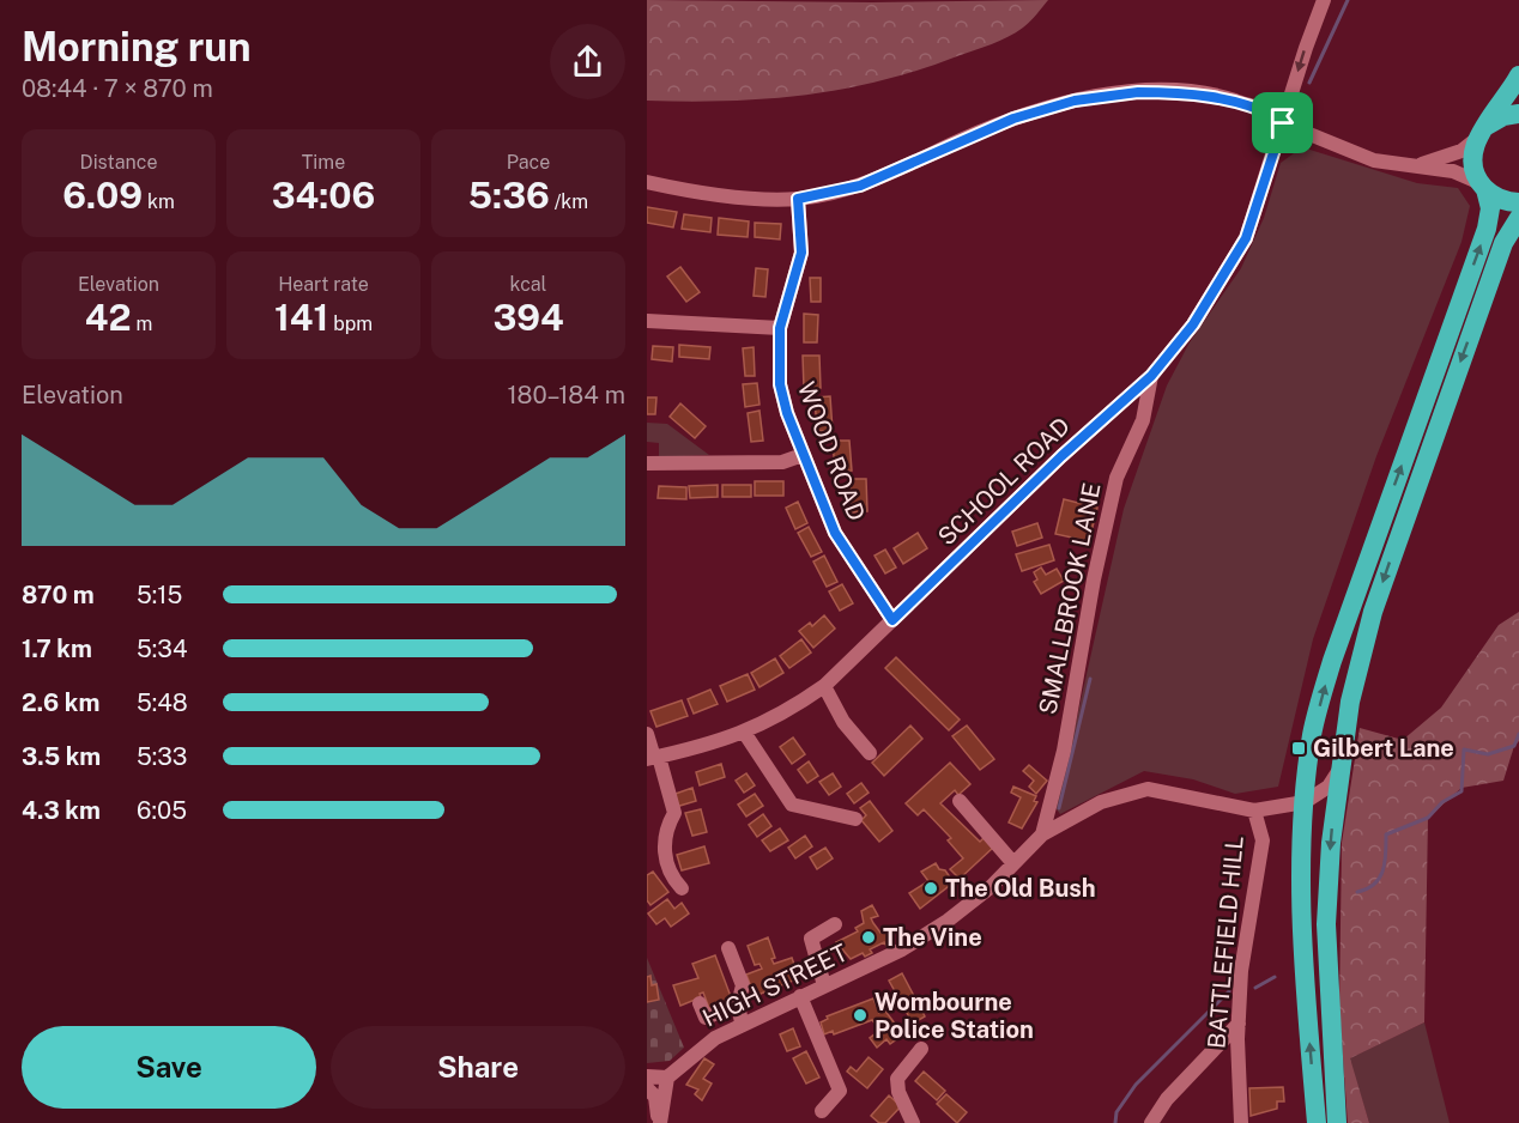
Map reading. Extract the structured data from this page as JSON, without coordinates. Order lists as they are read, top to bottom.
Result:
{
  "streets": {
    "street": [
      "WOOD ROAD",
      "SCHOOL ROAD",
      "SMALLBROOK LANE",
      "BATTLEFIELD HILL",
      "HIGH STREET"
    ]
  },
  "crossings": [
    ["WOOD ROAD", "SCHOOL ROAD"],
    ["SCHOOL ROAD", "SMALLBROOK LANE"],
    ["SMALLBROOK LANE", "HIGH STREET"]
  ],
  "places": {
    "transit": ["Gilbert Lane"],
    "other": ["The Old Bush", "The Vine", "Wombourne Police Station"]
  },
  "page": {
    "heading": ["Morning run", "08:44 · 7 × 870 m"],
    "stats": [
      ["Distance", "6.09 km"],
      ["Time", "34:06"],
      ["Pace", "5:36 /km"],
      ["Elevation", "42 m"],
      ["Heart rate", "141 bpm"],
      ["kcal", "394"]
    ],
    "chart": ["Elevation", "180–184 m"],
    "list": [
      {
        "name": "870 m",
        "note": "5:15"
      },
      {
        "name": "1.7 km",
        "note": "5:34"
      },
      {
        "name": "2.6 km",
        "note": "5:48"
      },
      {
        "name": "3.5 km",
        "note": "5:33"
      },
      {
        "name": "4.3 km",
        "note": "6:05"
      }
    ],
    "buttons": ["Save", "Share"]
  }
}
